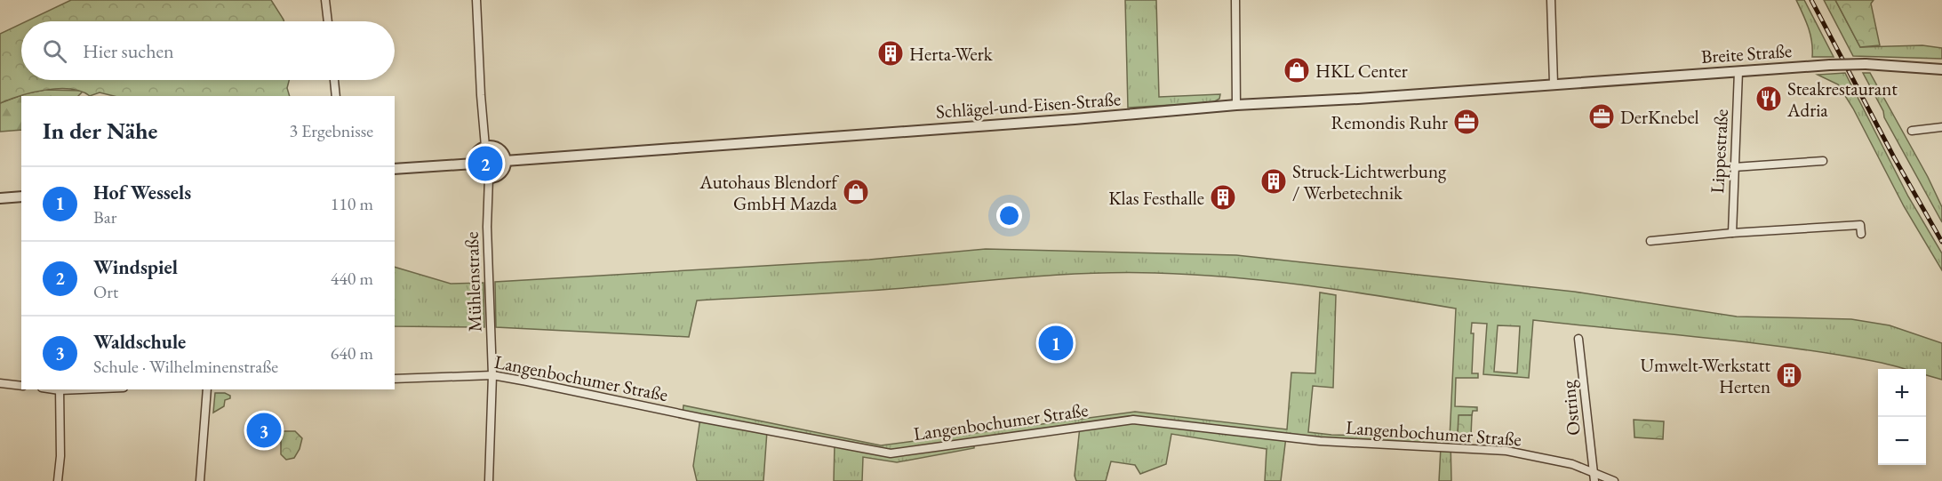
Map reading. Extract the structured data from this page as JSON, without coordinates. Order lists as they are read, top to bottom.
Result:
{
  "streets": {
    "street": [
      "Breite Straße",
      "Schlägel-und-Eisen-Straße",
      "Lippestraße",
      "Mühlenstraße",
      "Langenbochumer Straße",
      "Ostring"
    ]
  },
  "crossings": [
    ["Breite Straße", "Schlägel-und-Eisen-Straße"],
    ["Breite Straße", "Lippestraße"],
    ["Schlägel-und-Eisen-Straße", "Mühlenstraße"],
    ["Mühlenstraße", "Langenbochumer Straße"],
    ["Langenbochumer Straße", "Ostring"]
  ],
  "places": {
    "building": [
      "Herta-Werk",
      "Struck-Lichtwerbung / Werbetechnik",
      "Klas Festhalle",
      "Umwelt-Werkstatt Herten"
    ],
    "shop": ["HKL Center", "Autohaus Blendorf GmbH Mazda"],
    "restaurant": ["Steakrestaurant Adria"],
    "office": ["DerKnebel", "Remondis Ruhr"]
  },
  "page": {
    "search": "Hier suchen",
    "heading": ["In der Nähe", "3 Ergebnisse"],
    "pins": ["2", "1", "3"],
    "list": [
      {
        "mark": "1",
        "name": "Hof Wessels",
        "note": "Bar",
        "value": "110 m"
      },
      {
        "mark": "2",
        "name": "Windspiel",
        "note": "Ort",
        "value": "440 m"
      },
      {
        "mark": "3",
        "name": "Waldschule",
        "note": "Schule · Wilhelminenstraße",
        "value": "640 m"
      }
    ],
    "map_buttons": ["+", "−"]
  }
}
